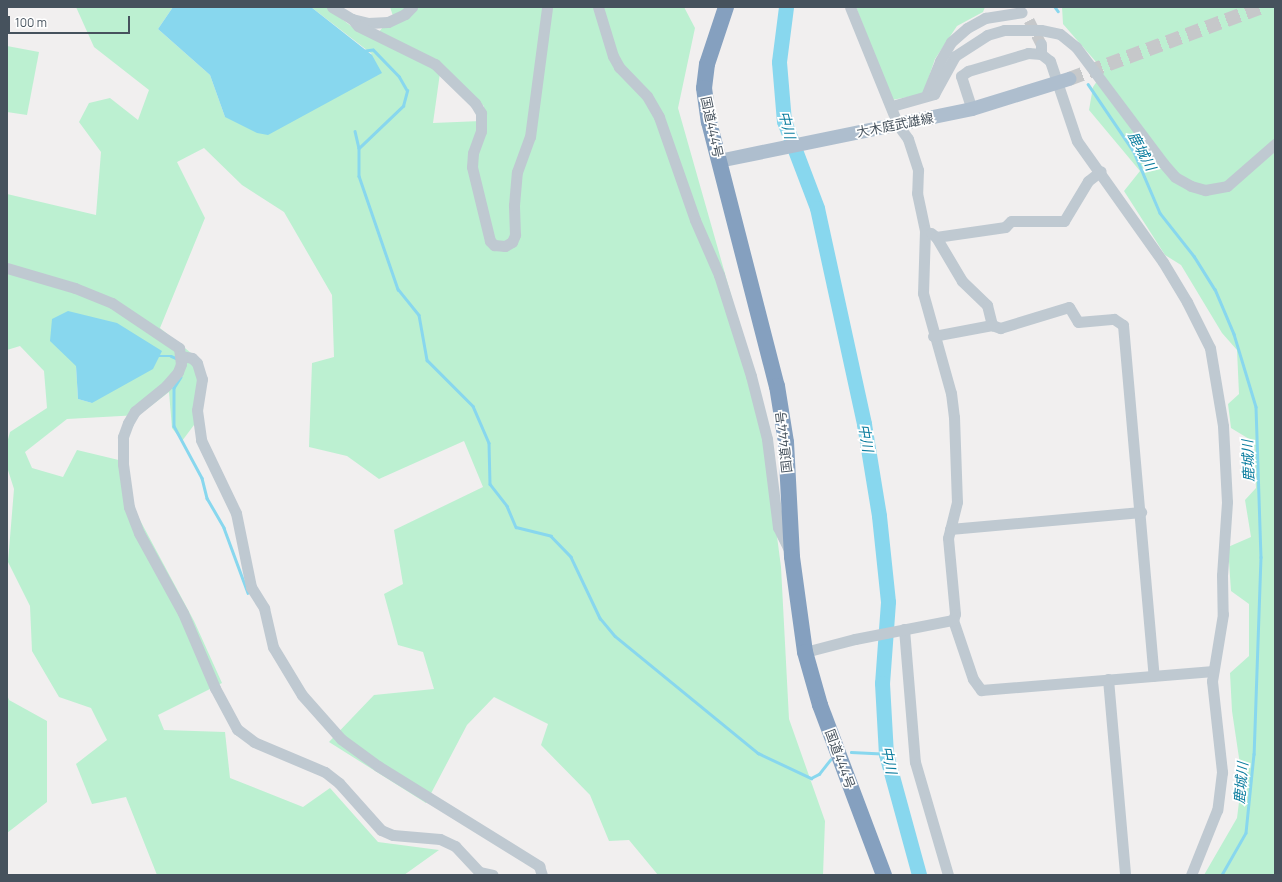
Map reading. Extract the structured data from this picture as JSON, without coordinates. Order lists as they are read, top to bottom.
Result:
{
  "streets": {
    "highway": ["国道444号"],
    "main road": ["大木庭武雄線"]
  },
  "crossings": [
    ["大木庭武雄線", "国道444号"]
  ],
  "water": ["中川", "鹿城川"],
  "scale_bar": "100 m"
}
